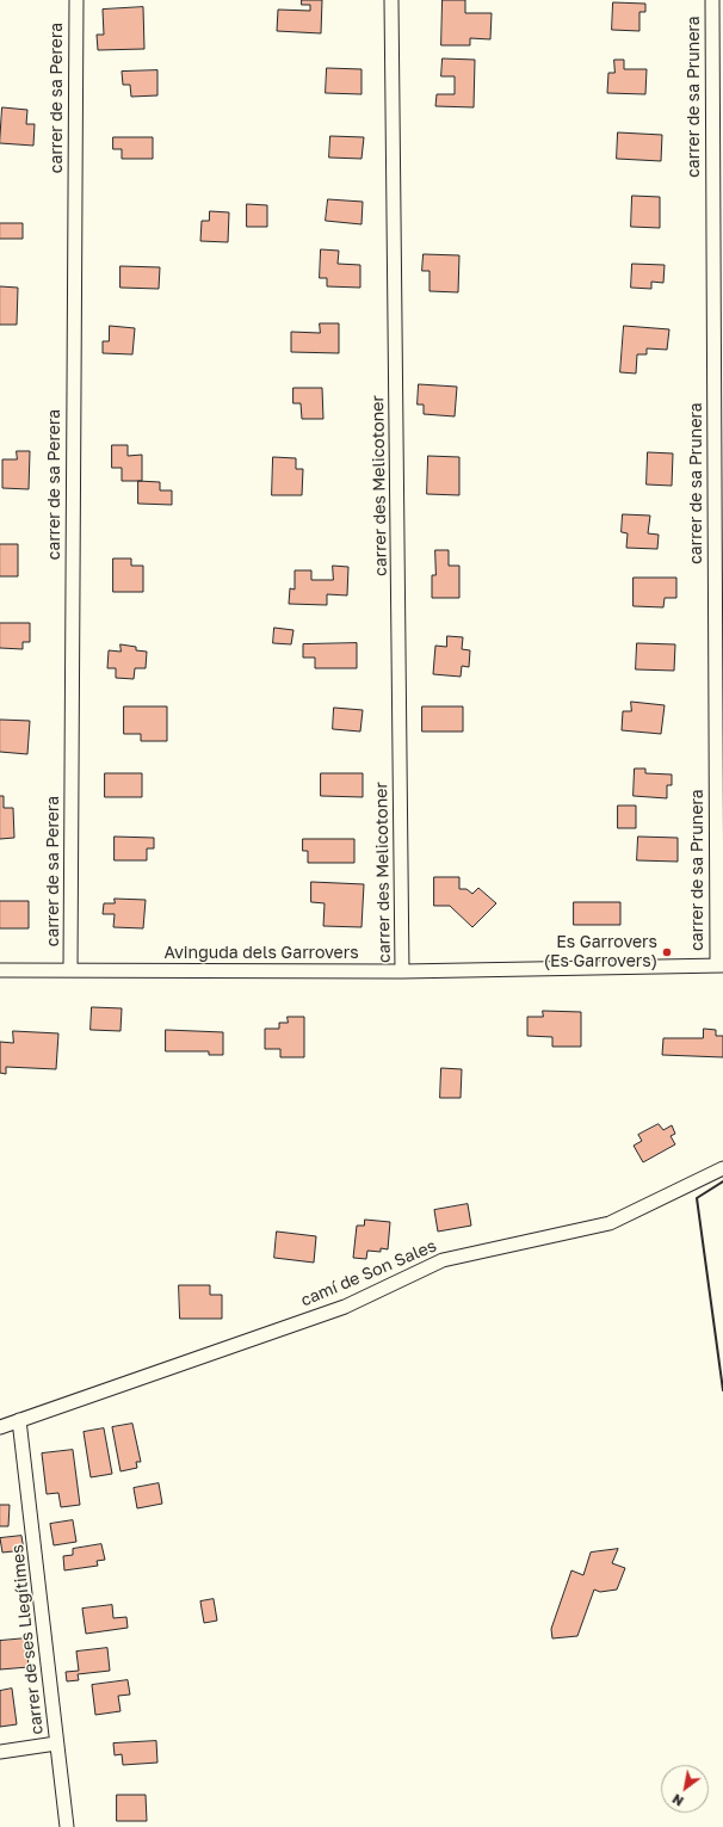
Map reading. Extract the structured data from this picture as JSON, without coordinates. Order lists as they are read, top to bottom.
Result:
{
  "streets": {
    "street": [
      "carrer de sa Prunera",
      "carrer de sa Perera",
      "carrer des Melicotoner",
      "Avinguda dels Garrovers",
      "camí de Son Sales",
      "carrer de ses Llegítimes"
    ]
  },
  "crossings": [
    ["carrer de sa Prunera", "Avinguda dels Garrovers"],
    ["carrer de sa Perera", "Avinguda dels Garrovers"],
    ["carrer des Melicotoner", "Avinguda dels Garrovers"],
    ["camí de Son Sales", "carrer de ses Llegítimes"]
  ],
  "places": ["Es Garrovers (Es Garrovers)"],
  "north": "bottom left"
}
